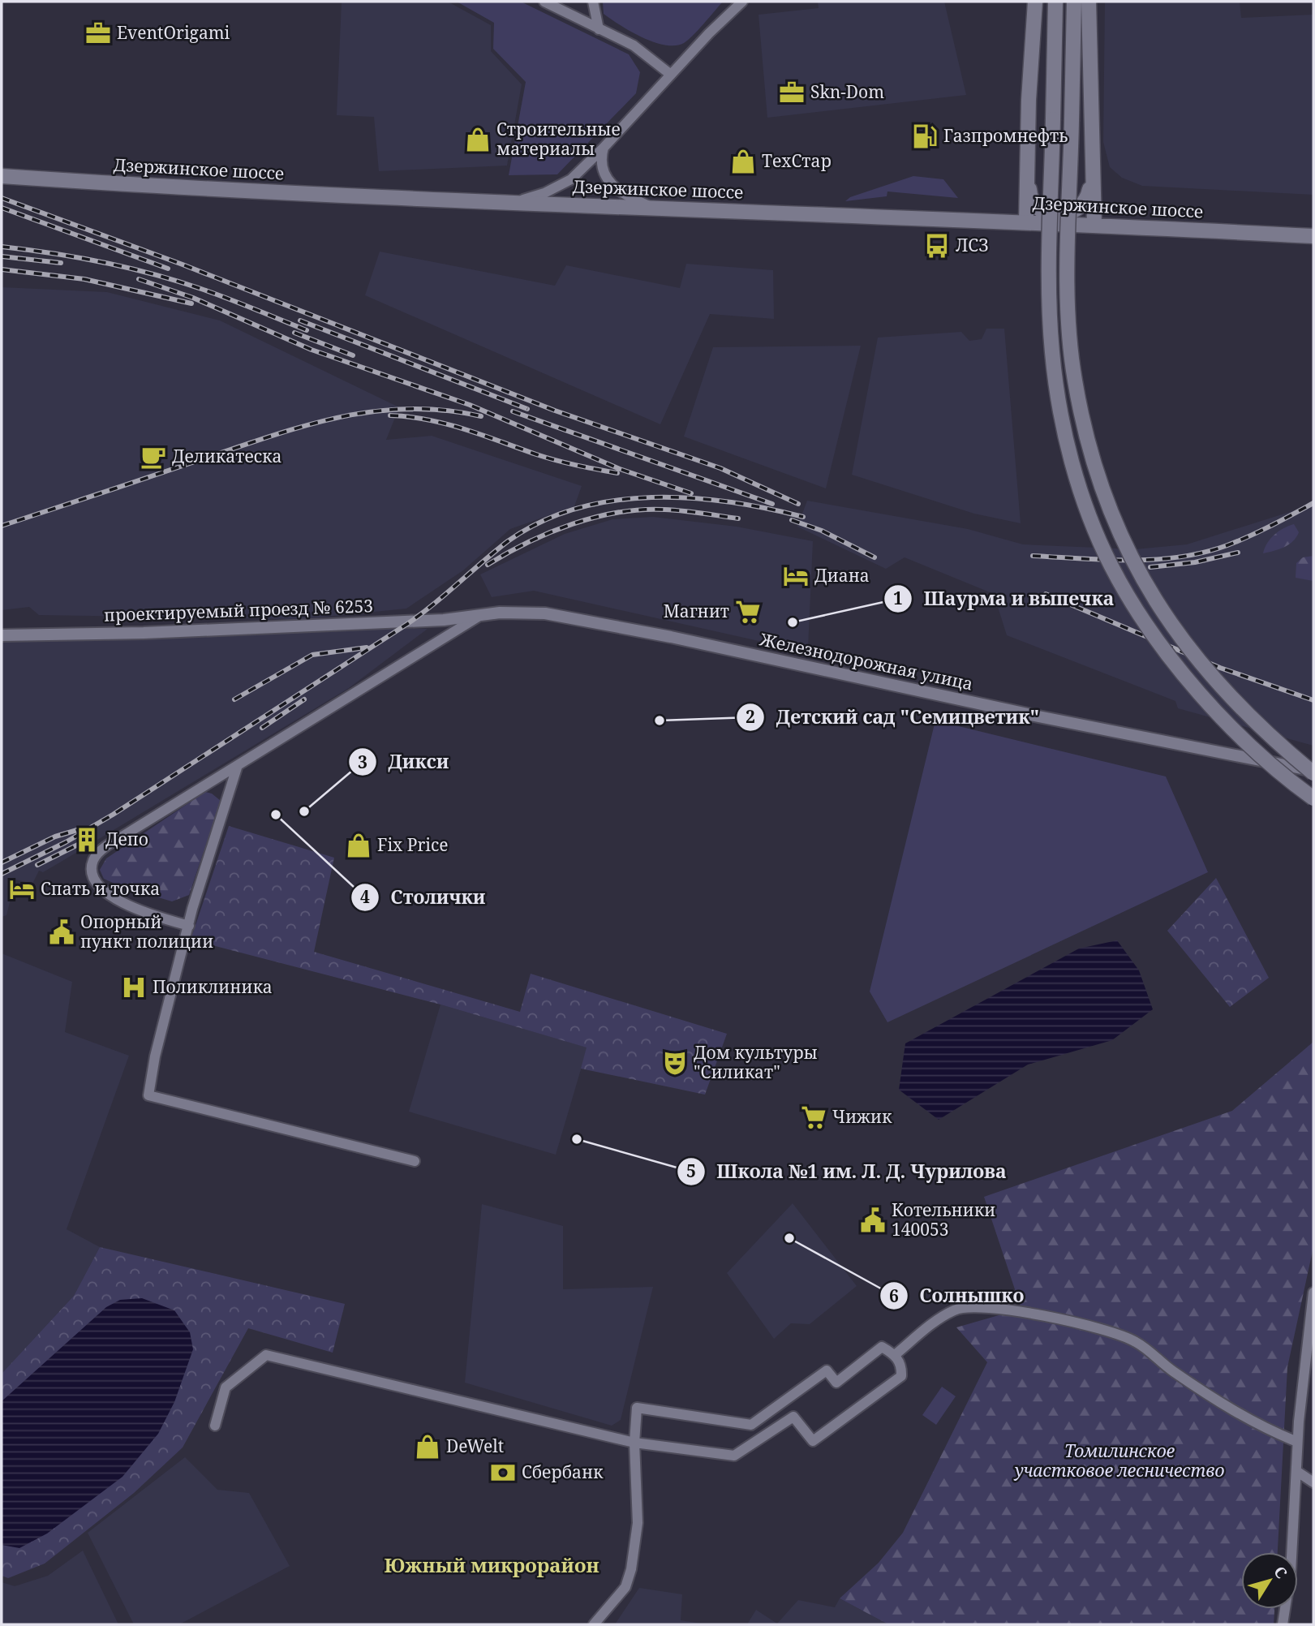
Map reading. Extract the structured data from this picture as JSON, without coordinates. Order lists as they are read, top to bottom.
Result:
{
  "streets": {
    "main road": ["Дзержинское шоссе"],
    "street": ["проектируемый проезд № 6253", "Железнодорожная улица"]
  },
  "crossings": [
    ["проектируемый проезд № 6253", "Железнодорожная улица"]
  ],
  "districts": ["Южный микрорайон"],
  "parks": ["Томилинское участковое лесничество"],
  "places": {
    "office": ["EventOrigami", "Skn-Dom"],
    "fuel station": ["Газпромнефть"],
    "shop": [
      "Строительные материалы",
      "ТехСтар",
      "Fix Price",
      "DeWelt"
    ],
    "bus stop": ["ЛСЗ"],
    "cafe": ["Деликатеска"],
    "hotel": ["Диана", "Спать и точка"],
    "supermarket": ["Магнит", "Чижик"],
    "other": [
      "Шаурма и выпечка",
      "Детский сад \"Семицветик\"",
      "Дикси",
      "Столички",
      "Школа №1 им. Л. Д. Чурилова",
      "Солнышко"
    ],
    "building": ["Депо"],
    "public building": ["Опорный пункт полиции", "Котельники 140053"],
    "hospital": ["Поликлиника"],
    "theatre": ["Дом культуры \"Силикат\""],
    "bank": ["Сбербанк"]
  },
  "north": "top right"
}
